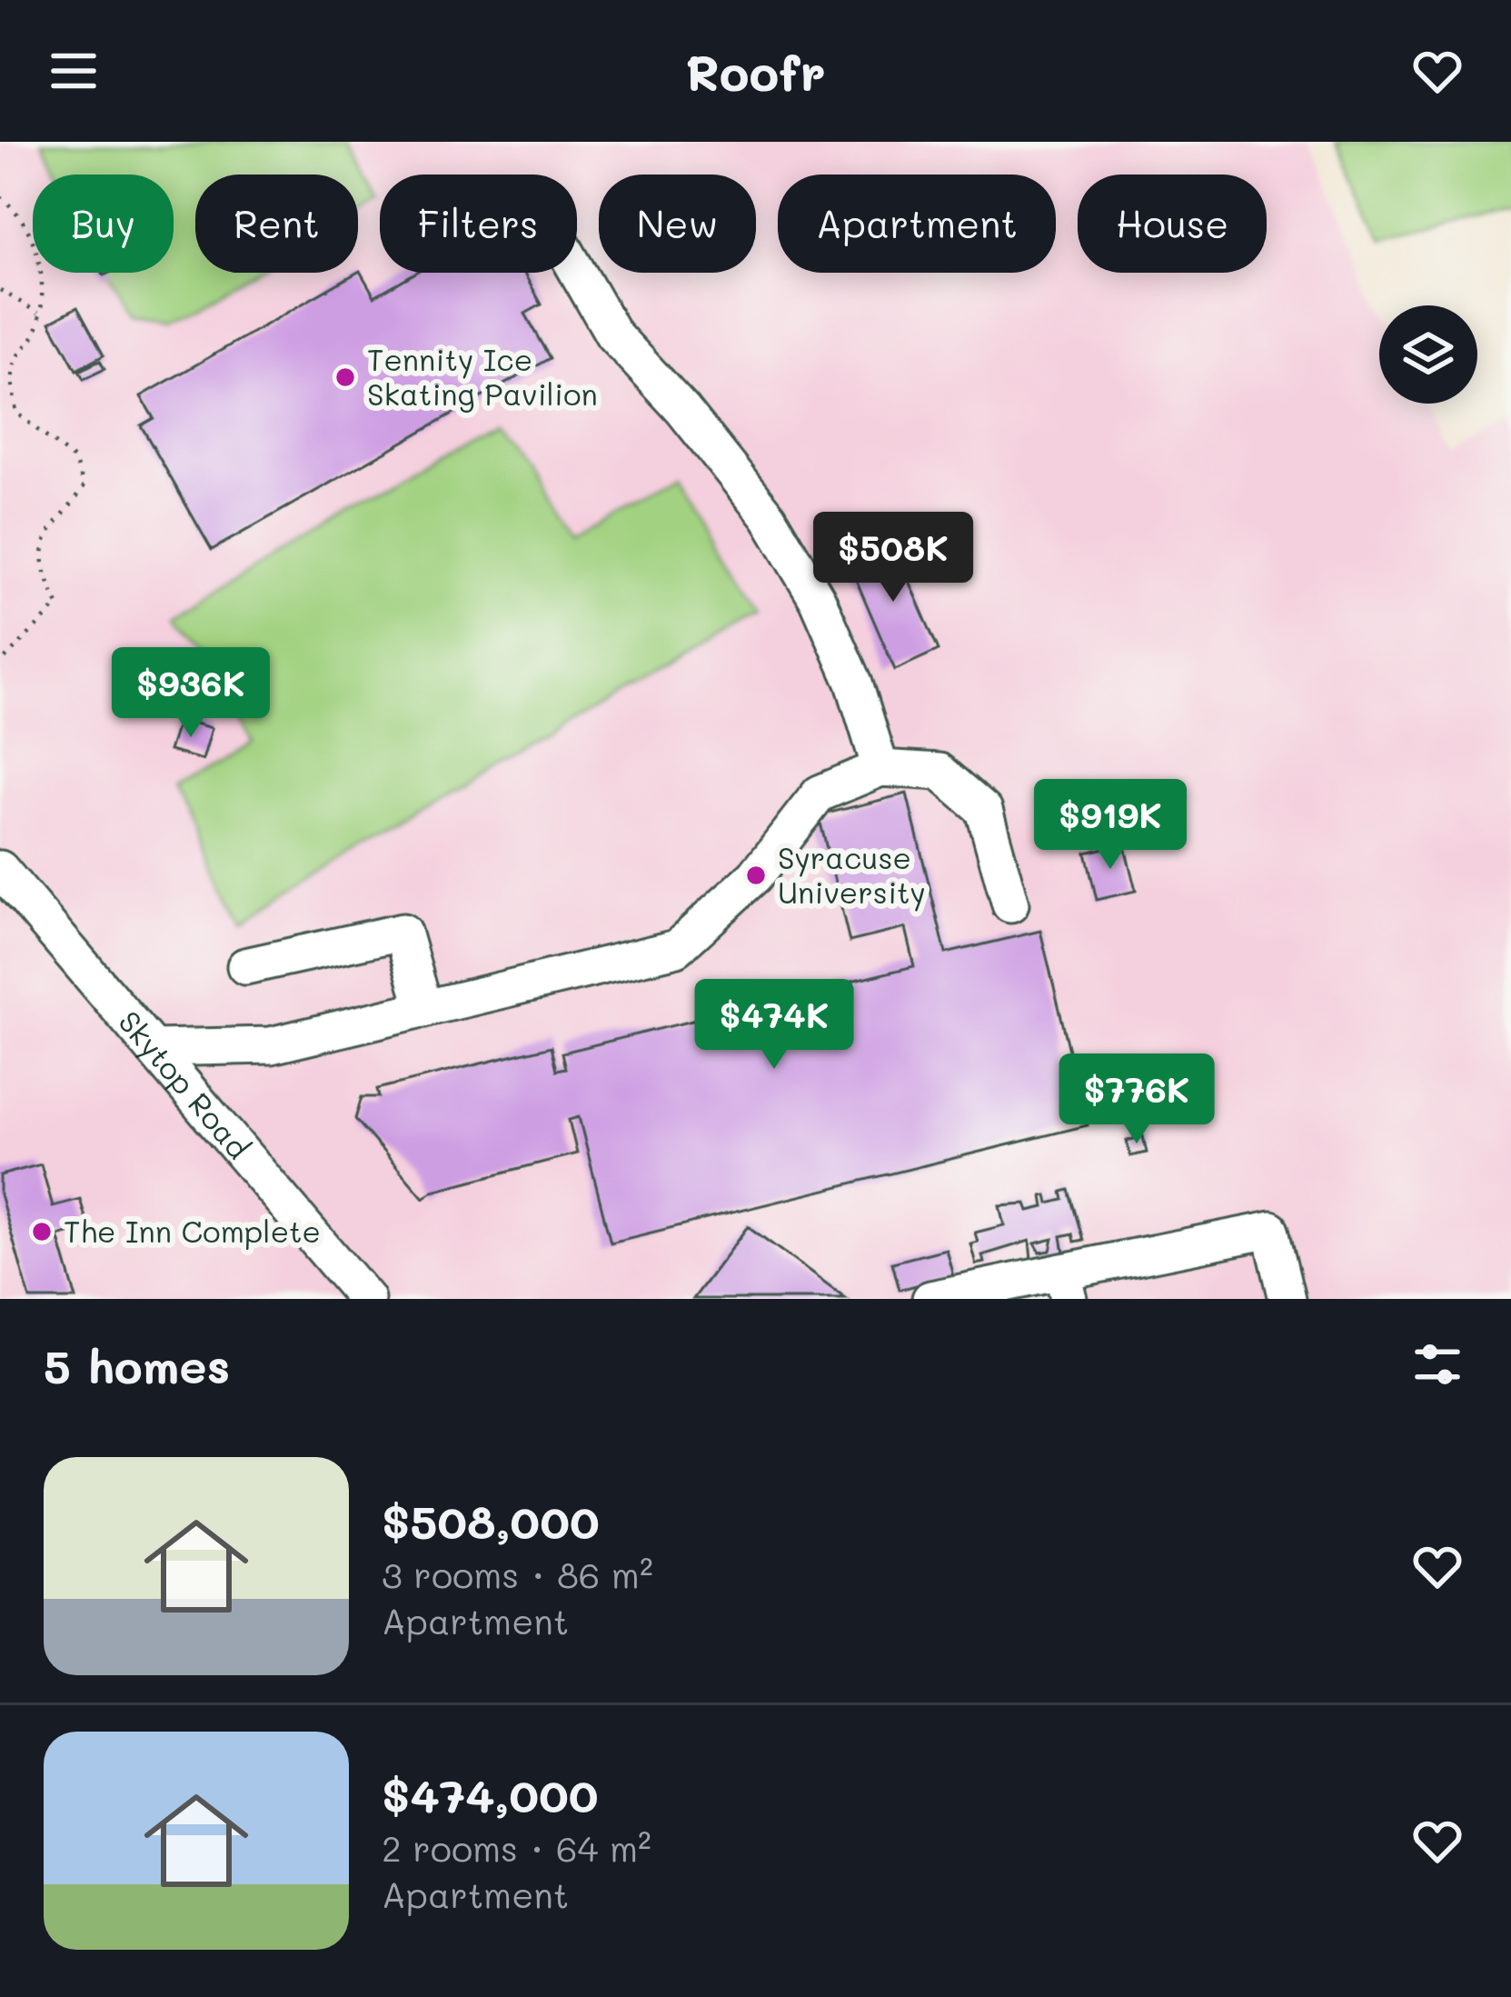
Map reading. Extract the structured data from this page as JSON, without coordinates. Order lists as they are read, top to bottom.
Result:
{
  "streets": {
    "street": ["Skytop Road"]
  },
  "places": ["Tennity Ice Skating Pavilion", "Syracuse University", "The Inn Complete"],
  "page": {
    "header": "Roofr",
    "chip": [
      "Buy",
      "Rent",
      "Filters",
      "New",
      "Apartment",
      "House"
    ],
    "price": [
      "$508K",
      "$936K",
      "$919K",
      "$474K",
      "$776K"
    ],
    "heading": "5 homes",
    "list": [
      {
        "name": "$508,000",
        "note": "3 rooms · 86 m² · Apartment"
      },
      {
        "name": "$474,000",
        "note": "2 rooms · 64 m² · Apartment"
      }
    ]
  }
}
